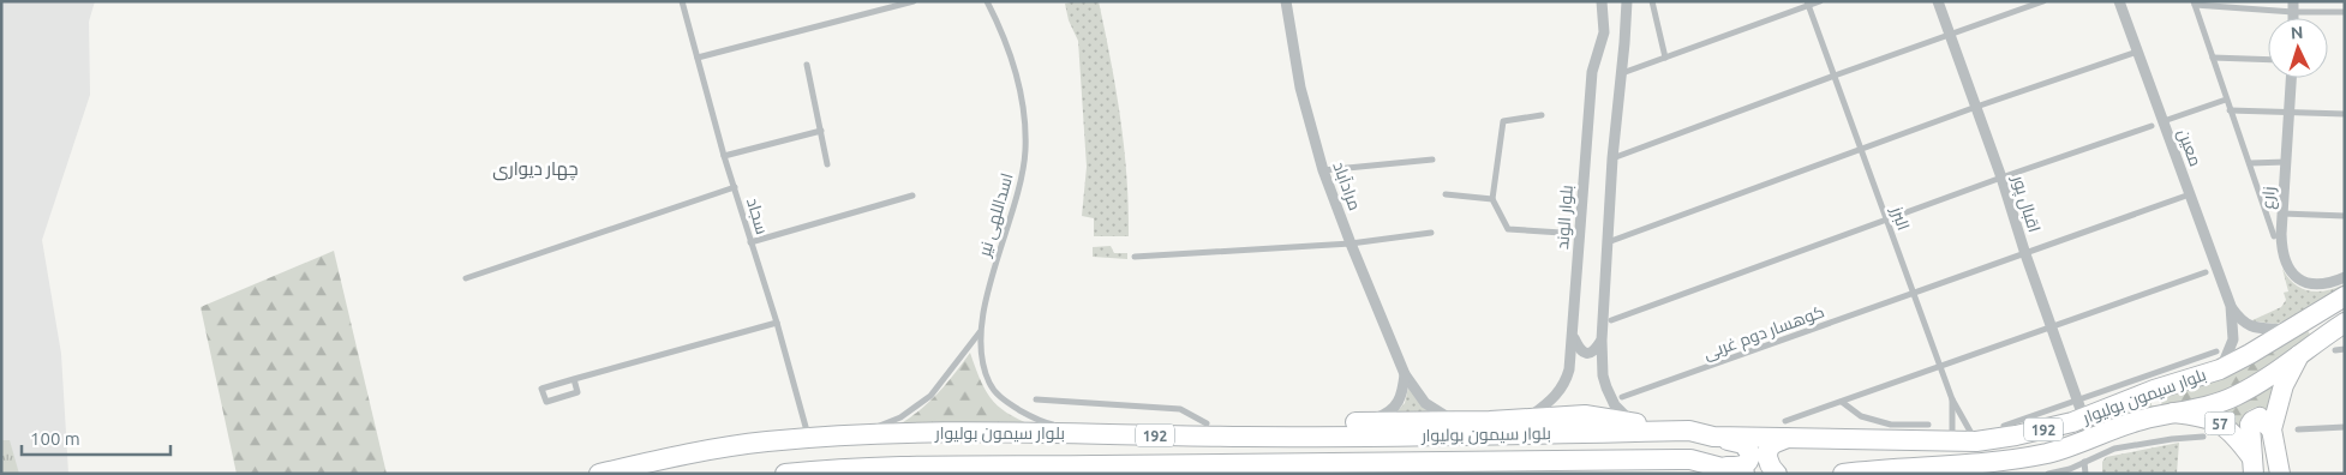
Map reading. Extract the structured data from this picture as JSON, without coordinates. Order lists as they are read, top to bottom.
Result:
{
  "streets": {
    "main road": ["بلوار سیمون بولیوار", "57", "192"],
    "street": [
      "معین",
      "مرادآباد",
      "زارع",
      "اقبال پور",
      "اسداللهی نیر",
      "سجاد",
      "بلوار الوند",
      "البرز",
      "کوهسار دوم غربی"
    ]
  },
  "crossings": [
    ["معین", "کوهسار دوم غربی"],
    ["معین", "بلوار سیمون بولیوار"],
    ["اقبال پور", "کوهسار دوم غربی"],
    ["اقبال پور", "بلوار سیمون بولیوار"],
    ["اسداللهی نیر", "بلوار سیمون بولیوار"],
    ["سجاد", "بلوار سیمون بولیوار"],
    ["البرز", "کوهسار دوم غربی"],
    ["البرز", "بلوار سیمون بولیوار"],
    ["بلوار سیمون بولیوار", "57"]
  ],
  "districts": ["چهار دیواری"],
  "scale_bar": "100 m",
  "north": "top"
}
